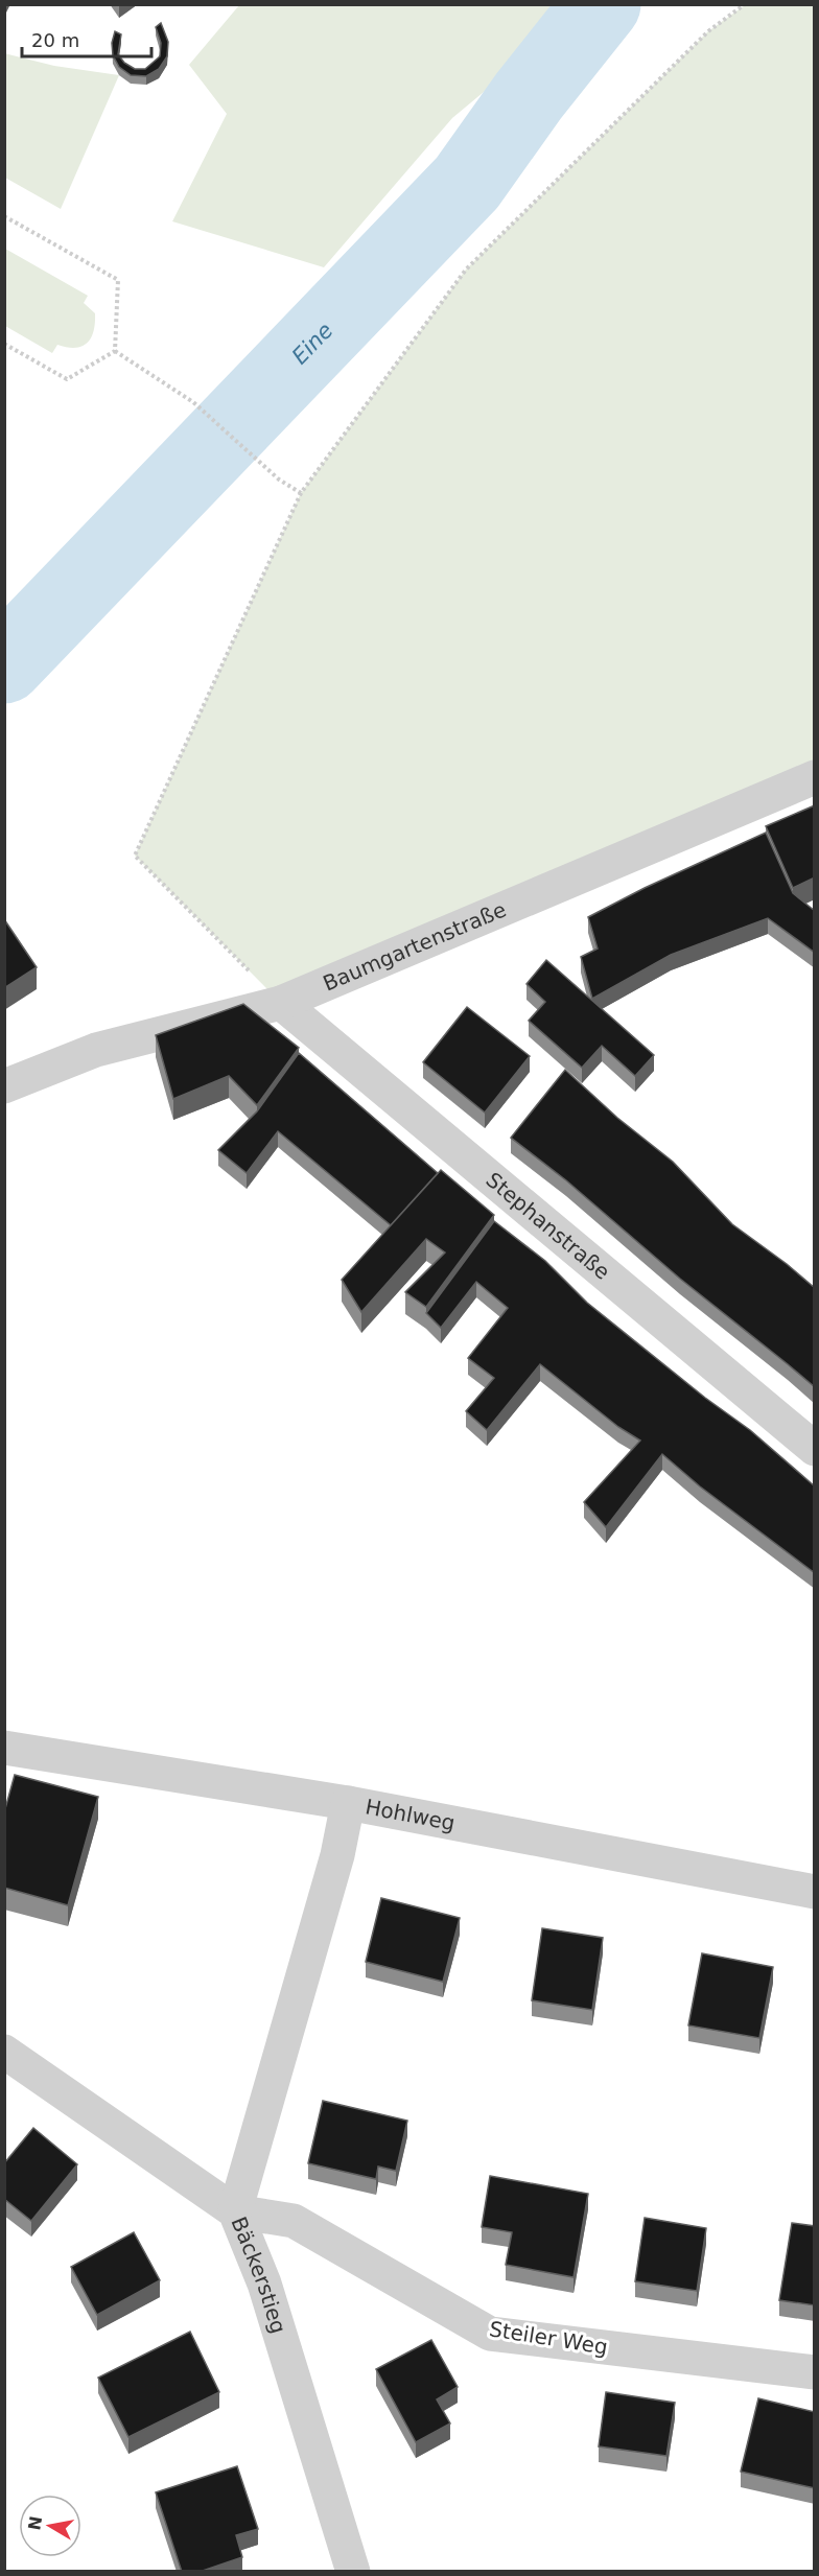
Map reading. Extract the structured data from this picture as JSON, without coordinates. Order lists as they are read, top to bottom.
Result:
{
  "streets": {
    "street": [
      "Baumgartenstraße",
      "Stephanstraße",
      "Hohlweg",
      "Bäckerstieg",
      "Steiler Weg"
    ]
  },
  "crossings": [
    ["Baumgartenstraße", "Stephanstraße"],
    ["Bäckerstieg", "Steiler Weg"]
  ],
  "water": ["Eine"],
  "scale_bar": "20 m",
  "north": "left"
}
